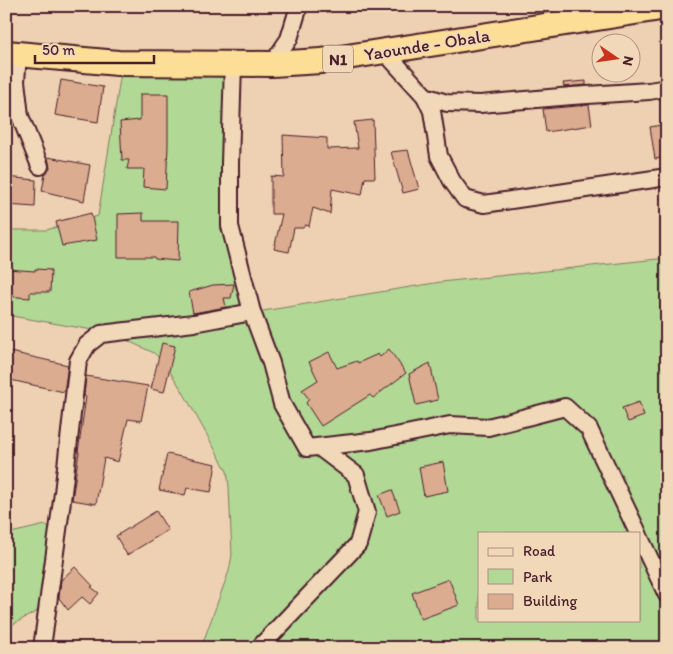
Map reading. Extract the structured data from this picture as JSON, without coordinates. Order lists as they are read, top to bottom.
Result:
{
  "streets": {
    "highway": ["Yaounde - Obala", "N1"]
  },
  "legend": ["Road", "Park", "Building"],
  "scale_bar": "50 m",
  "north": "right"
}
